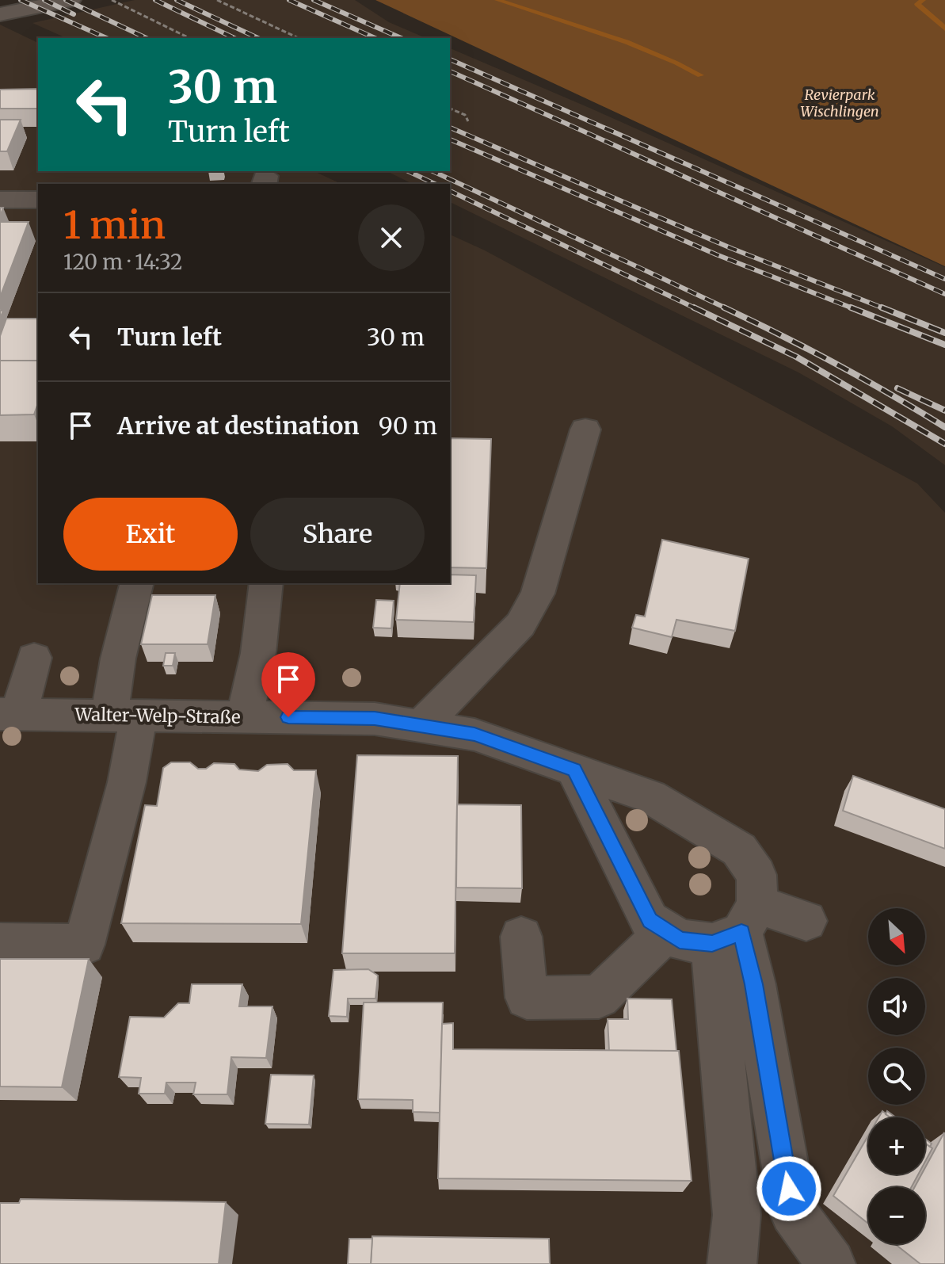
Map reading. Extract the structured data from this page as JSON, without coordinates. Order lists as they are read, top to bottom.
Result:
{
  "streets": {
    "street": ["Walter-Welp-Straße"]
  },
  "parks": ["Revierpark Wischlingen"],
  "north": "bottom right",
  "page": {
    "turn": ["30 m", "Turn left"],
    "heading": ["1 min", "120 m · 14:32"],
    "list": [
      {
        "name": "Turn left",
        "value": "30 m"
      },
      {
        "name": "Arrive at destination",
        "value": "90 m"
      }
    ],
    "buttons": ["Exit", "Share"],
    "map_buttons": ["+", "−"]
  }
}
